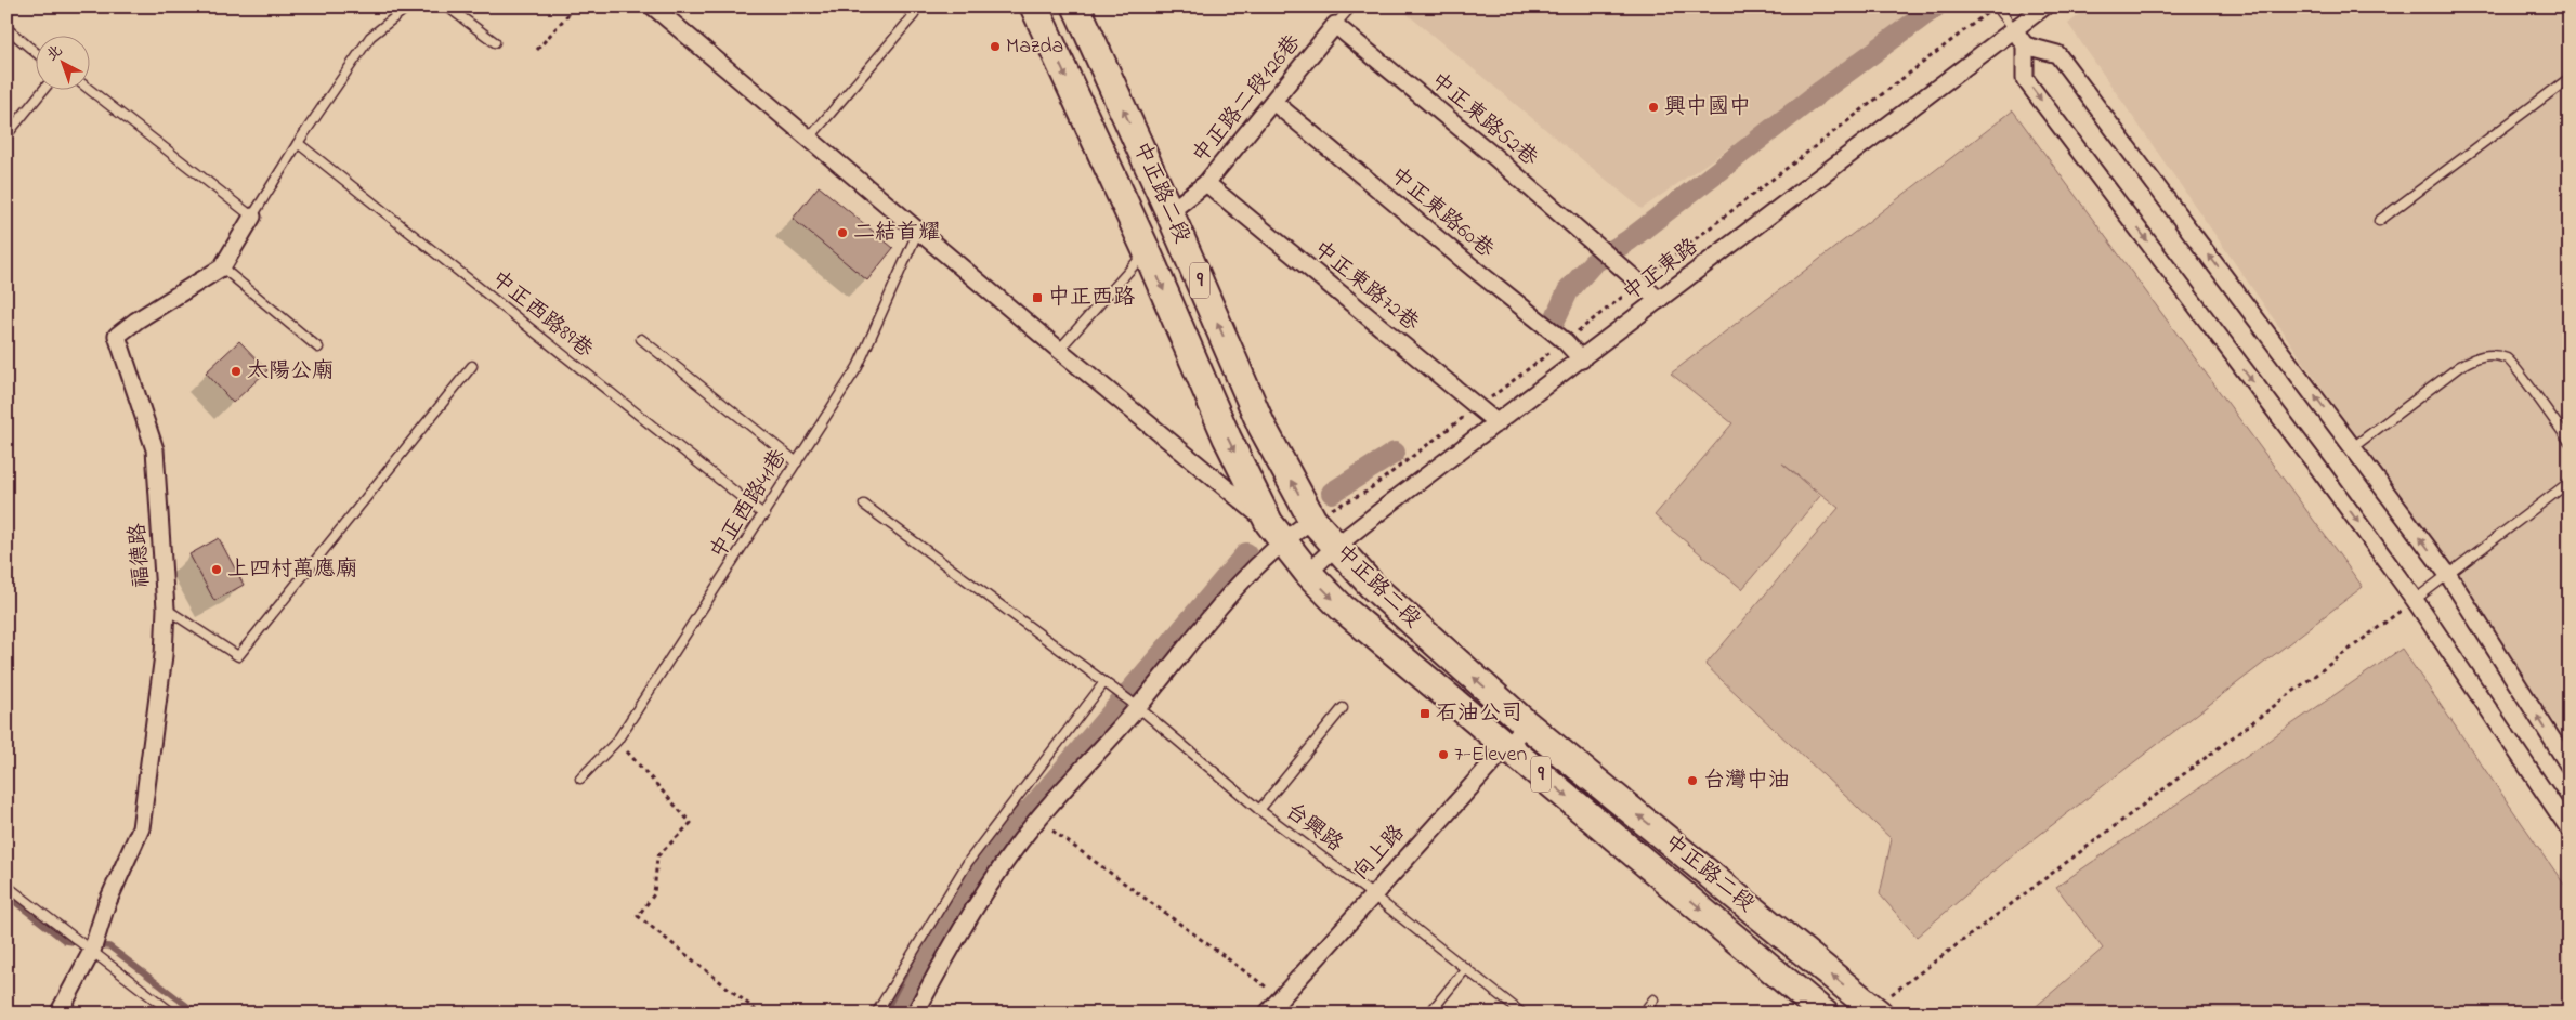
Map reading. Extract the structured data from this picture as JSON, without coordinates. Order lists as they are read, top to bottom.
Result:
{
  "streets": {
    "main road": ["中正路二段", "9"],
    "street": [
      "中正路二段126巷",
      "中正東路52巷",
      "中正東路60巷",
      "中正東路",
      "中正東路72巷",
      "福德路",
      "向上路"
    ],
    "lane": ["中正西路89巷", "中正西路41巷", "台興路"]
  },
  "crossings": [
    ["中正路二段126巷", "中正東路52巷"],
    ["中正路二段126巷", "中正路二段"],
    ["中正路二段126巷", "中正東路60巷"],
    ["中正路二段126巷", "中正東路72巷"],
    ["中正東路52巷", "中正東路"],
    ["中正路二段", "中正東路"],
    ["中正路二段", "向上路"],
    ["中正東路60巷", "中正東路"],
    ["中正東路", "中正東路72巷"],
    ["中正西路89巷", "中正西路41巷"],
    ["台興路", "向上路"]
  ],
  "places": {
    "other": [
      "Mazda",
      "興中國中",
      "二結首耀",
      "太陽公廟",
      "上四村萬應廟",
      "7-Eleven",
      "台灣中油"
    ],
    "transit": ["中正西路", "石油公司"]
  },
  "north": "top left"
}
